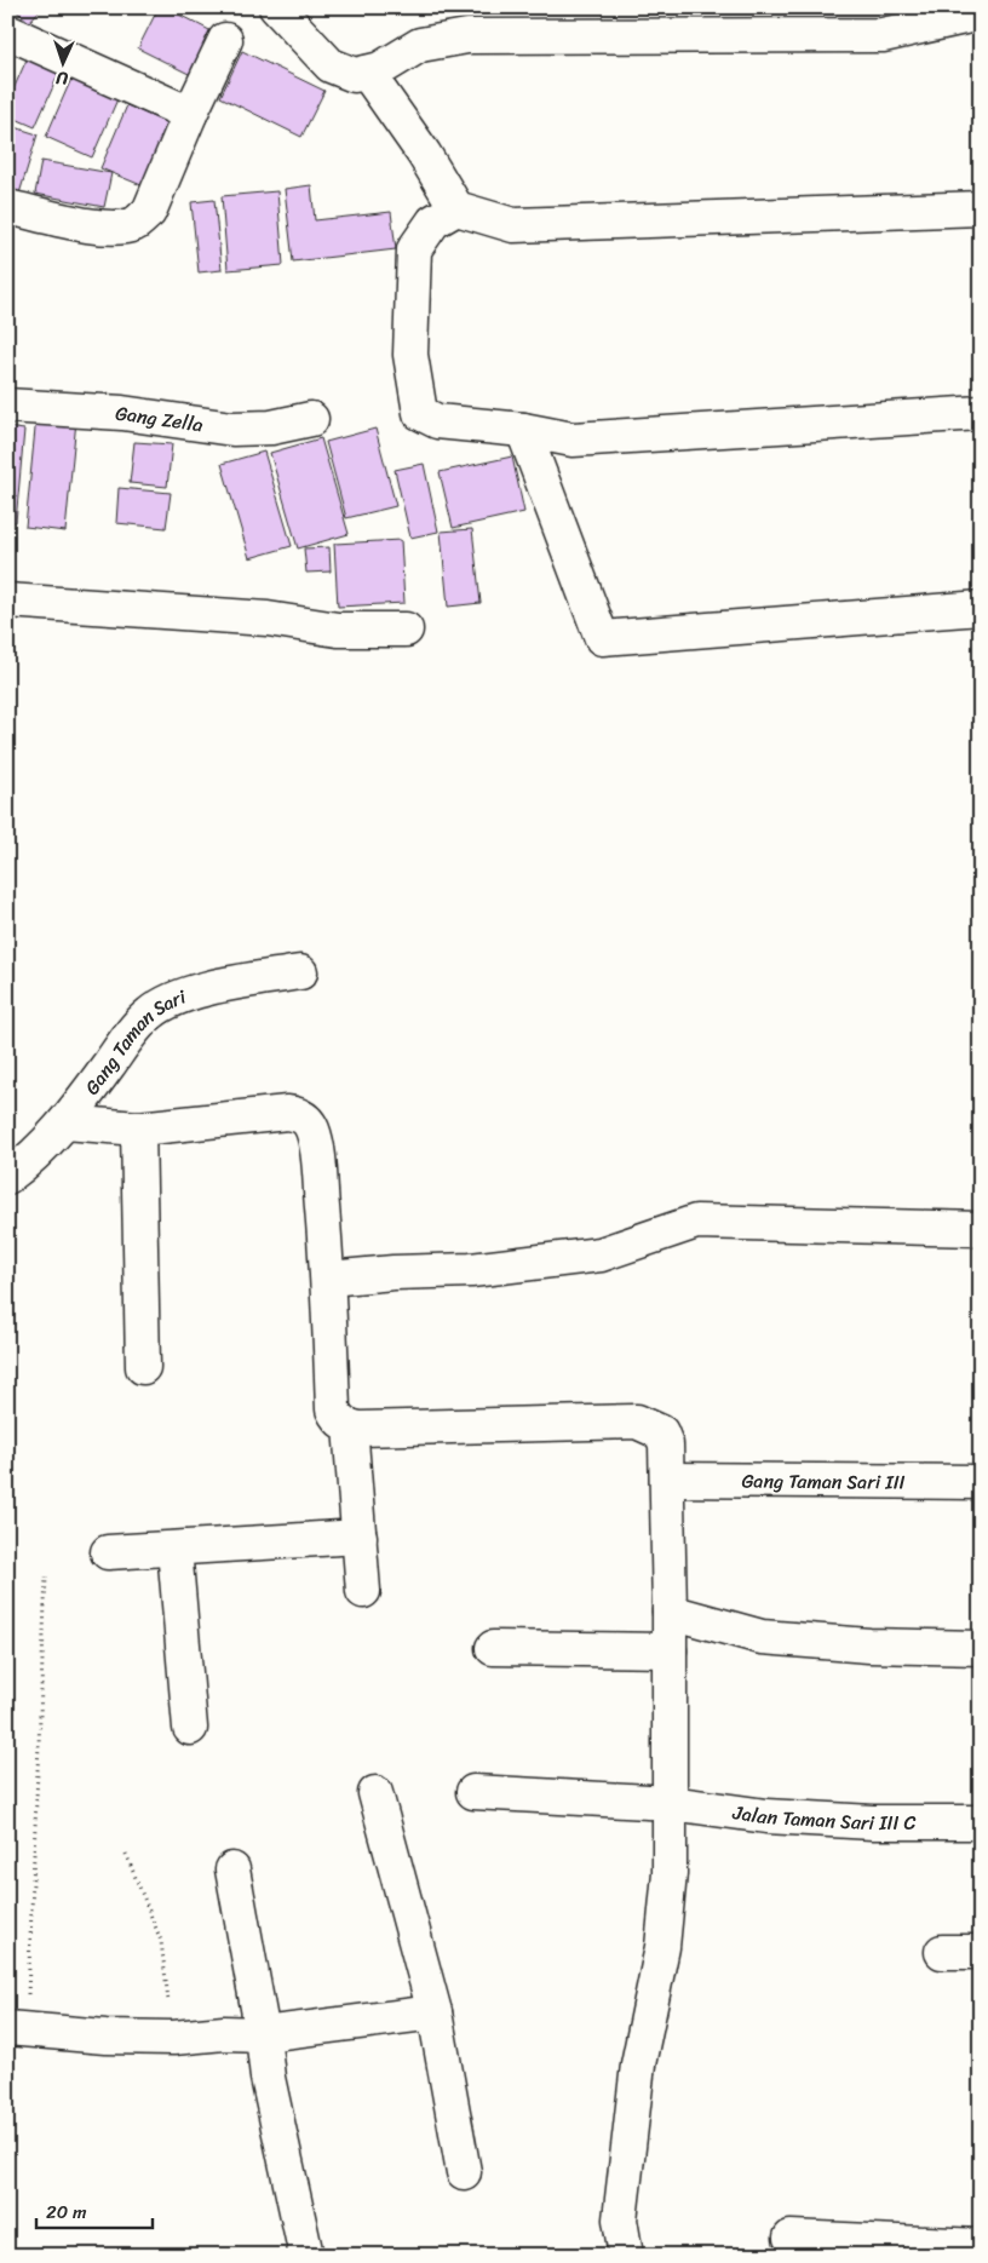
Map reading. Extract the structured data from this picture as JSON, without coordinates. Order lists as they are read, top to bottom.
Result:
{
  "streets": {
    "street": [
      "Gang Zella",
      "Gang Taman Sari",
      "Gang Taman Sari III",
      "Jalan Taman Sari III C"
    ]
  },
  "scale_bar": "20 m",
  "north": "bottom"
}
